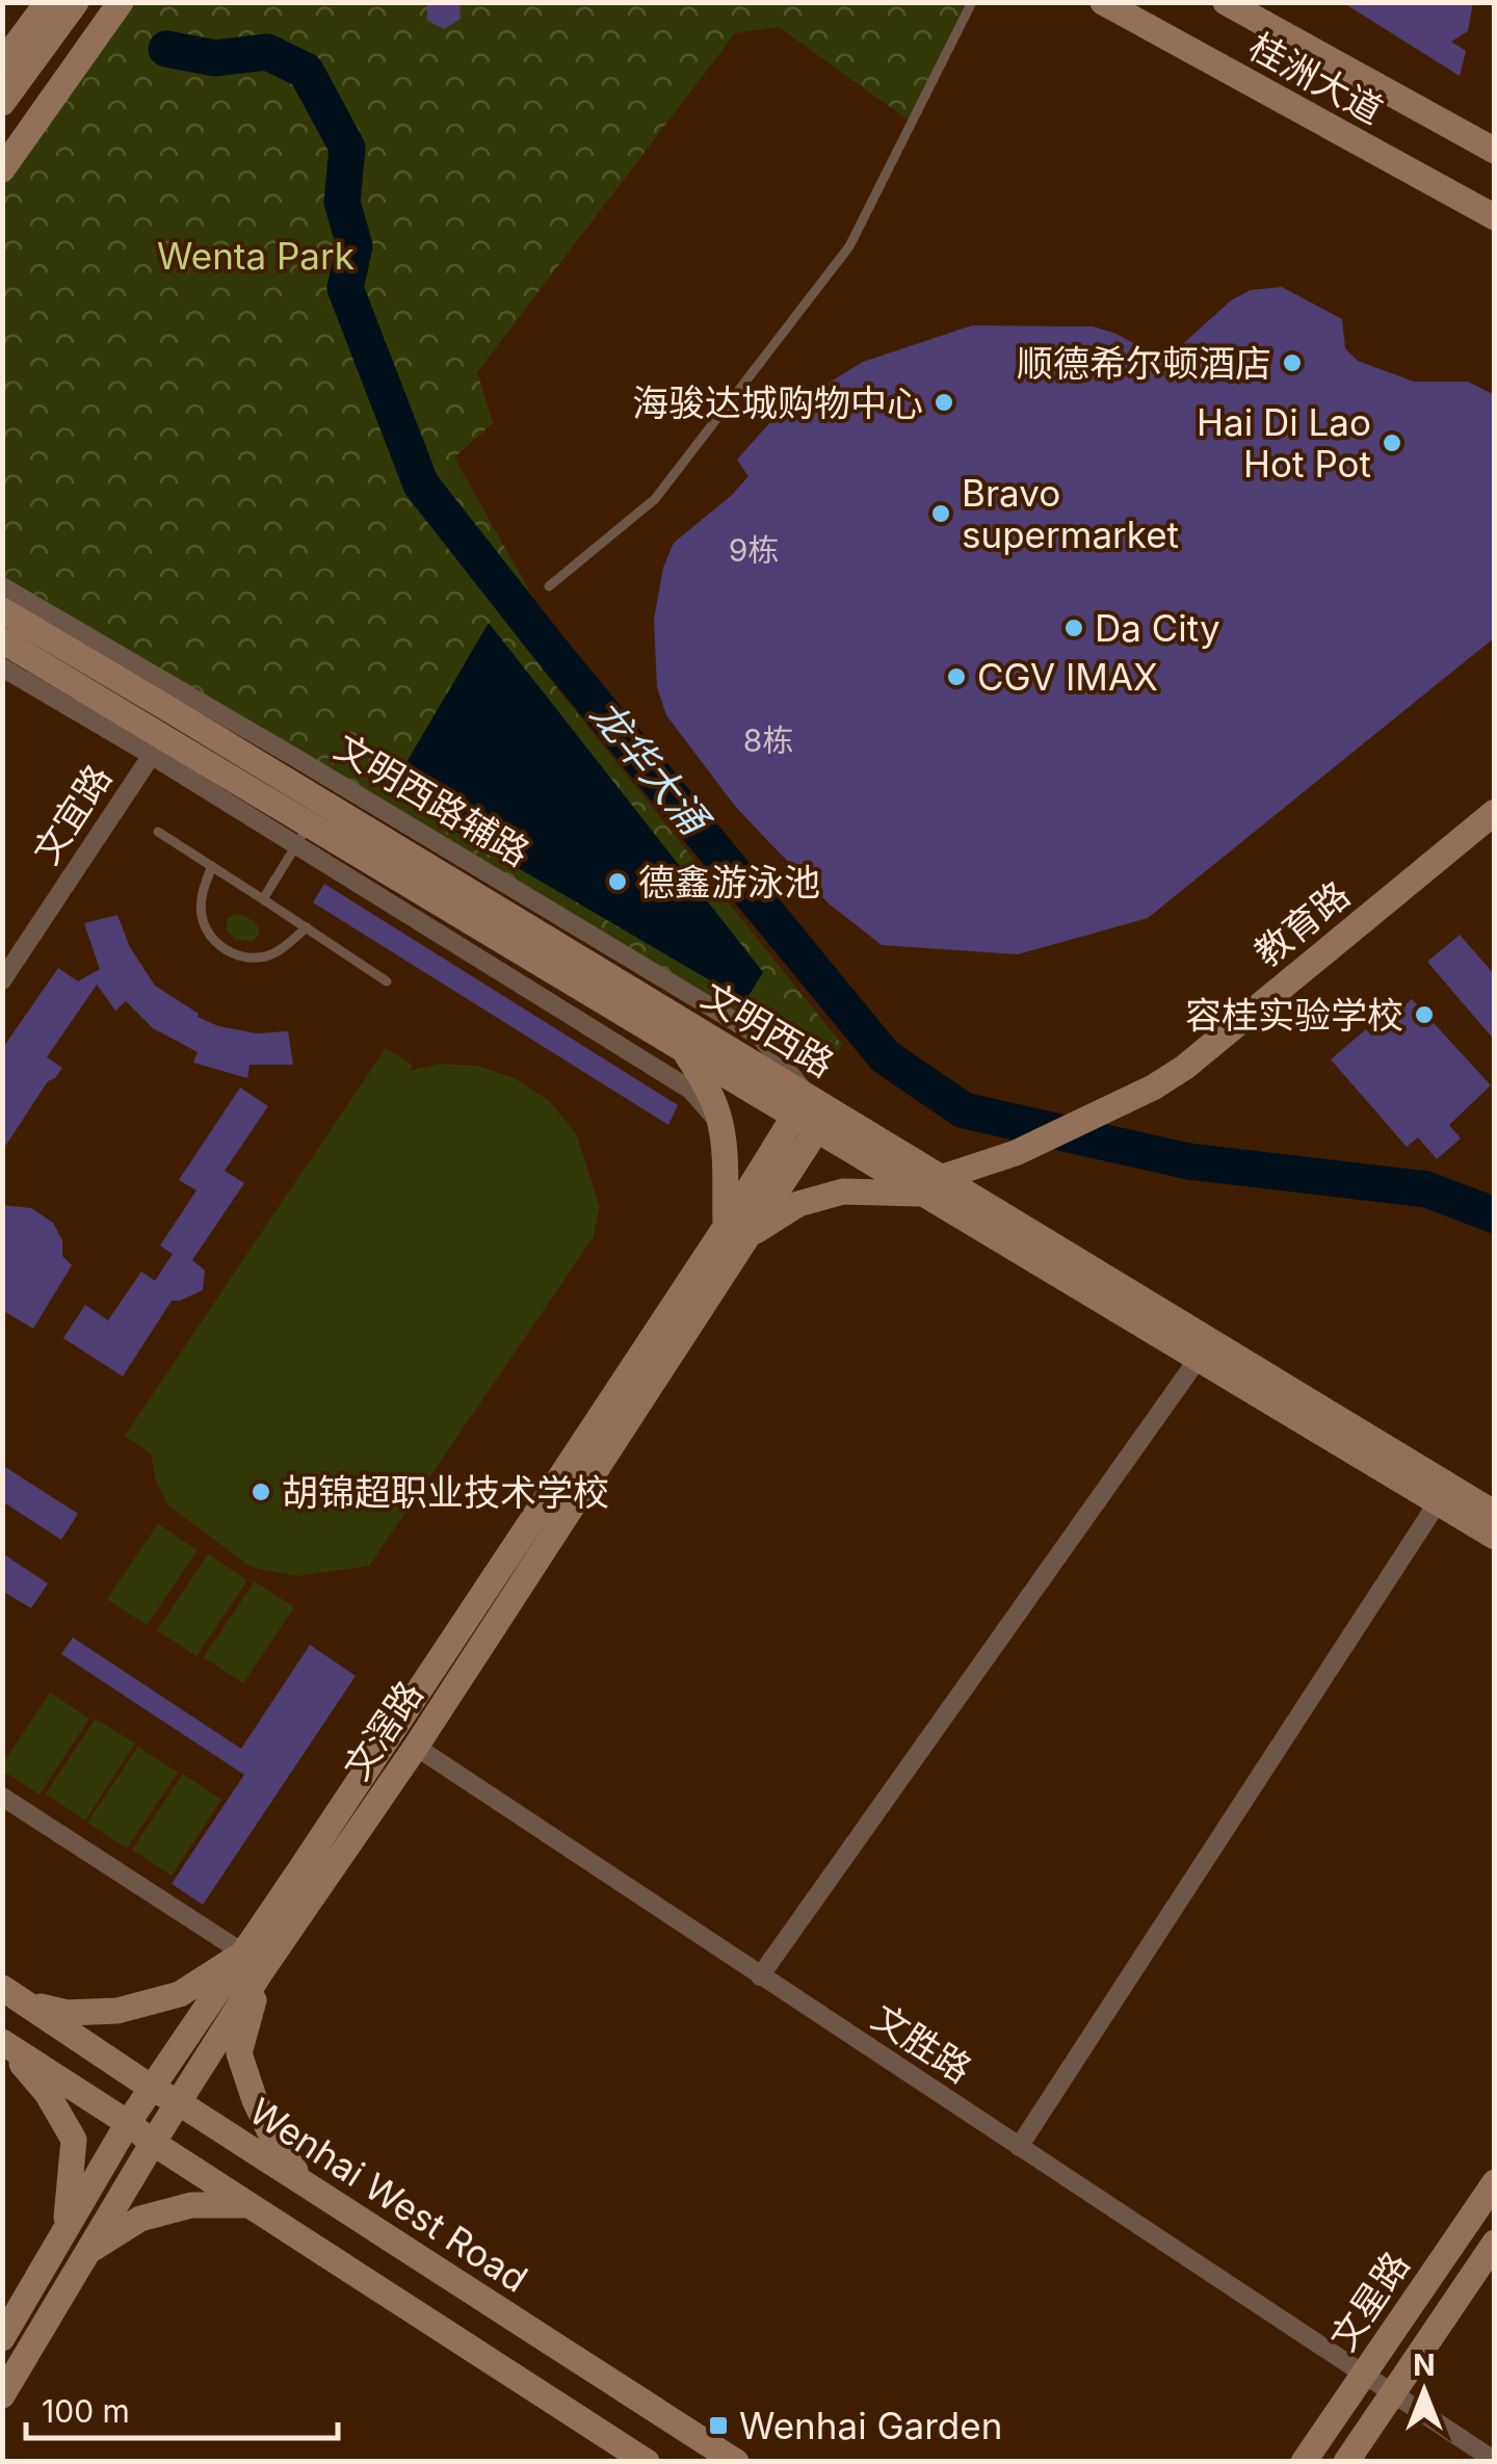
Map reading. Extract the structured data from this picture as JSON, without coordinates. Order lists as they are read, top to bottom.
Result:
{
  "streets": {
    "street": [
      "桂洲大道",
      "文明西路辅路",
      "文宜路",
      "教育路",
      "文明西路",
      "文滘路",
      "文胜路",
      "Wenhai West Road",
      "文星路"
    ]
  },
  "crossings": [
    ["文明西路辅路", "文明西路"],
    ["文明西路辅路", "文滘路"],
    ["文宜路", "文明西路"],
    ["教育路", "文明西路"],
    ["文明西路", "文滘路"],
    ["文滘路", "文胜路"],
    ["文滘路", "Wenhai West Road"],
    ["文胜路", "文星路"]
  ],
  "water": ["龙华大涌"],
  "parks": ["Wenta Park"],
  "places": {
    "other": [
      "顺德希尔顿酒店",
      "海骏达城购物中心",
      "Hai Di Lao Hot Pot",
      "Bravo supermarket",
      "Da City",
      "CGV IMAX",
      "德鑫游泳池",
      "容桂实验学校",
      "胡锦超职业技术学校"
    ],
    "transit": ["Wenhai Garden"]
  },
  "house_numbers": ["9栋", "8栋"],
  "scale_bar": "100 m",
  "north": "top"
}
